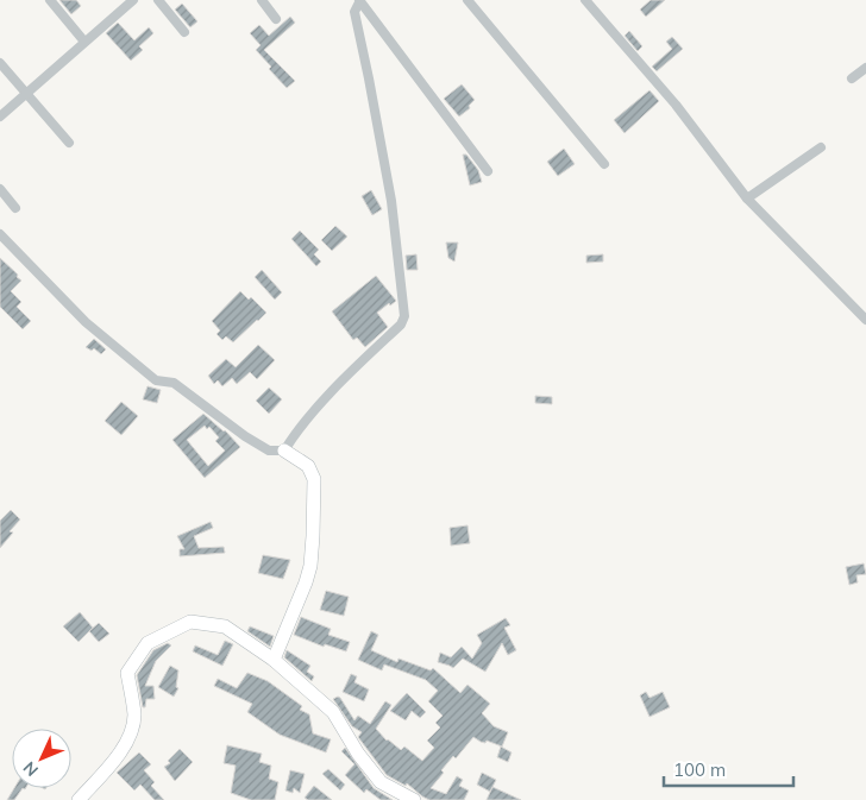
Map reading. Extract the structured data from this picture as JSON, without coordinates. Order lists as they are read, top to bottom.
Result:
{
  "scale_bar": "100 m",
  "north": "bottom left"
}
